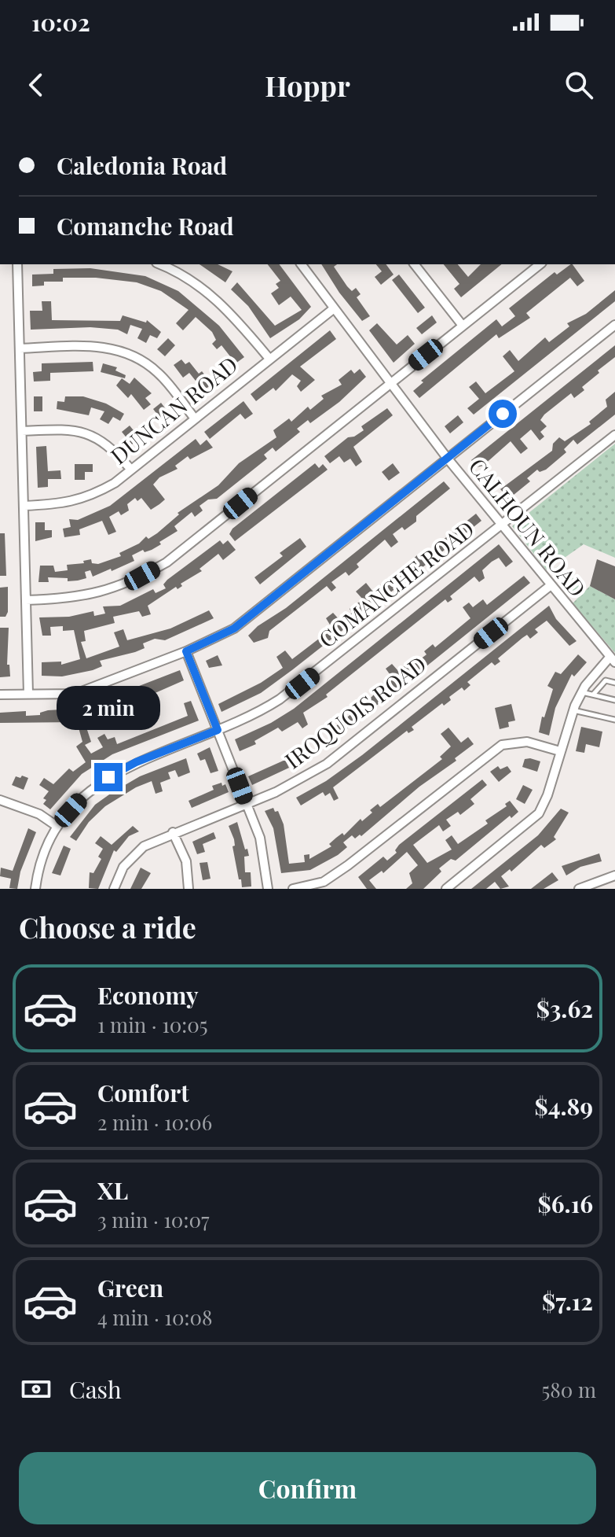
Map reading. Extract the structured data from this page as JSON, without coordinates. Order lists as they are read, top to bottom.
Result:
{
  "streets": {
    "street": [
      "DUNCAN ROAD",
      "CALHOUN ROAD",
      "COMANCHE ROAD",
      "IROQUOIS ROAD"
    ]
  },
  "crossings": [
    ["DUNCAN ROAD", "CALHOUN ROAD"],
    ["CALHOUN ROAD", "COMANCHE ROAD"],
    ["CALHOUN ROAD", "IROQUOIS ROAD"]
  ],
  "page": {
    "status": "10:02",
    "header": "Hoppr",
    "banner": ["Caledonia Road", "Comanche Road"],
    "bubble": "2 min",
    "heading": "Choose a ride",
    "list": [
      {
        "name": "Economy",
        "note": "1 min · 10:05",
        "value": "$3.62"
      },
      {
        "name": "Comfort",
        "note": "2 min · 10:06",
        "value": "$4.89"
      },
      {
        "name": "XL",
        "note": "3 min · 10:07",
        "value": "$6.16"
      },
      {
        "name": "Green",
        "note": "4 min · 10:08",
        "value": "$7.12"
      }
    ],
    "pay": ["Cash", "580 m"],
    "buttons": "Confirm"
  }
}
